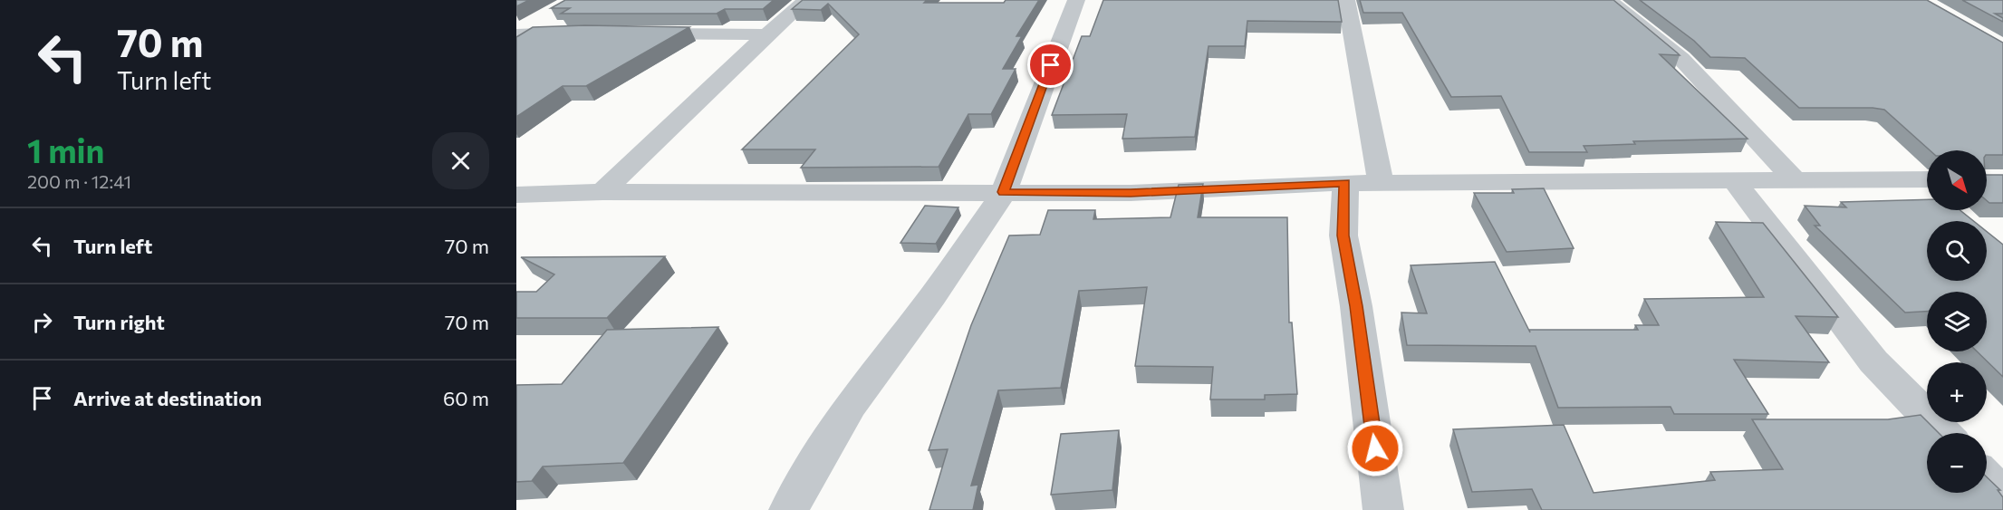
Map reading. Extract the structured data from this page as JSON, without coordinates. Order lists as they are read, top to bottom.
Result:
{
  "north": "bottom right",
  "page": {
    "turn": ["70 m", "Turn left"],
    "heading": ["1 min", "200 m · 12:41"],
    "map_buttons": ["+", "−"],
    "list": [
      {
        "name": "Turn left",
        "value": "70 m"
      },
      {
        "name": "Turn right",
        "value": "70 m"
      },
      {
        "name": "Arrive at destination",
        "value": "60 m"
      }
    ]
  }
}
